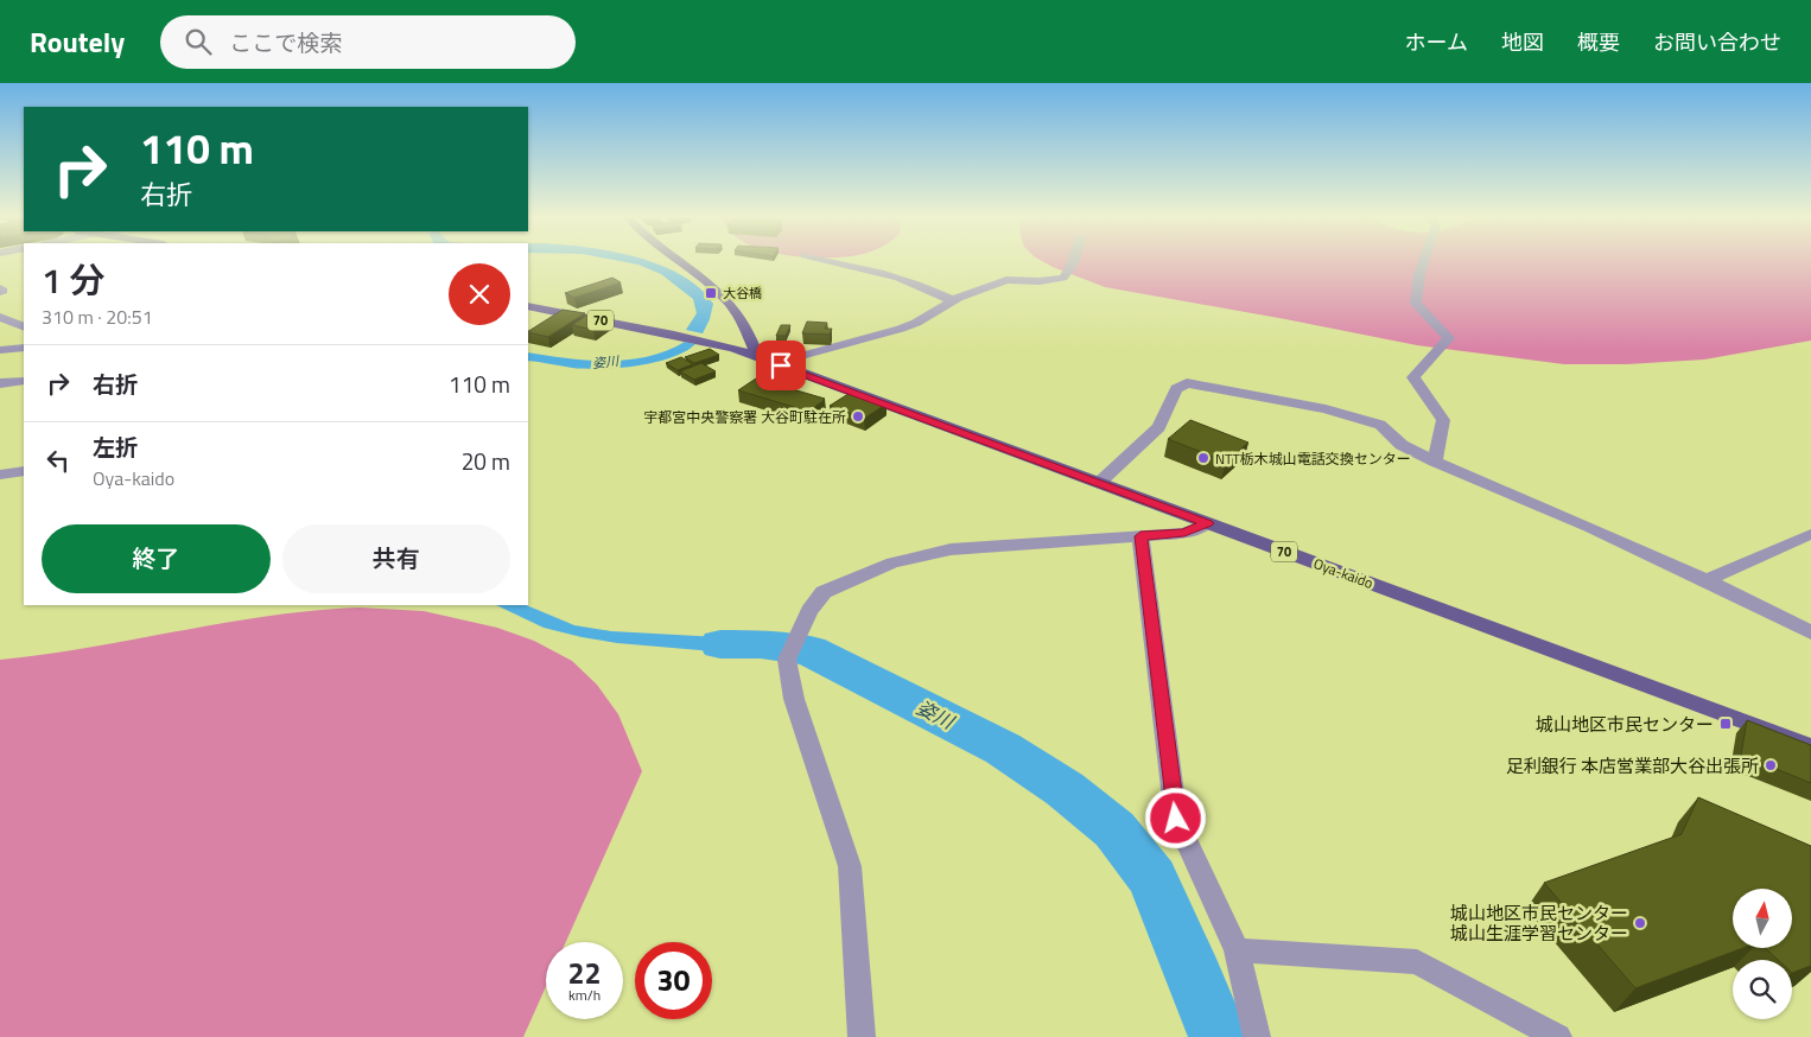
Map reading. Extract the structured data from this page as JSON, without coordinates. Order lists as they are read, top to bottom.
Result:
{
  "streets": {
    "main road": ["70", "Oya-kaido"]
  },
  "crossings": [
    ["70", "Oya-kaido"]
  ],
  "water": ["姿川"],
  "places": {
    "transit": ["大谷橋", "城山地区市民センター"],
    "other": [
      "宇都宮中央警察署 大谷町駐在所",
      "NTT栃木城山電話交換センター",
      "足利銀行 本店営業部大谷出張所",
      "城山地区市民センター 城山生涯学習センター"
    ]
  },
  "north": "top",
  "page": {
    "header": "Routely",
    "search": "ここで検索",
    "nav": [
      "ホーム",
      "地図",
      "概要",
      "お問い合わせ"
    ],
    "turn": ["110 m", "右折"],
    "heading": ["1 分", "310 m · 20:51"],
    "list": [
      {
        "name": "右折",
        "value": "110 m"
      },
      {
        "name": "左折",
        "note": "Oya-kaido",
        "value": "20 m"
      }
    ],
    "buttons": ["終了", "共有"],
    "speed": "22 km/h",
    "limit": "30"
  }
}
